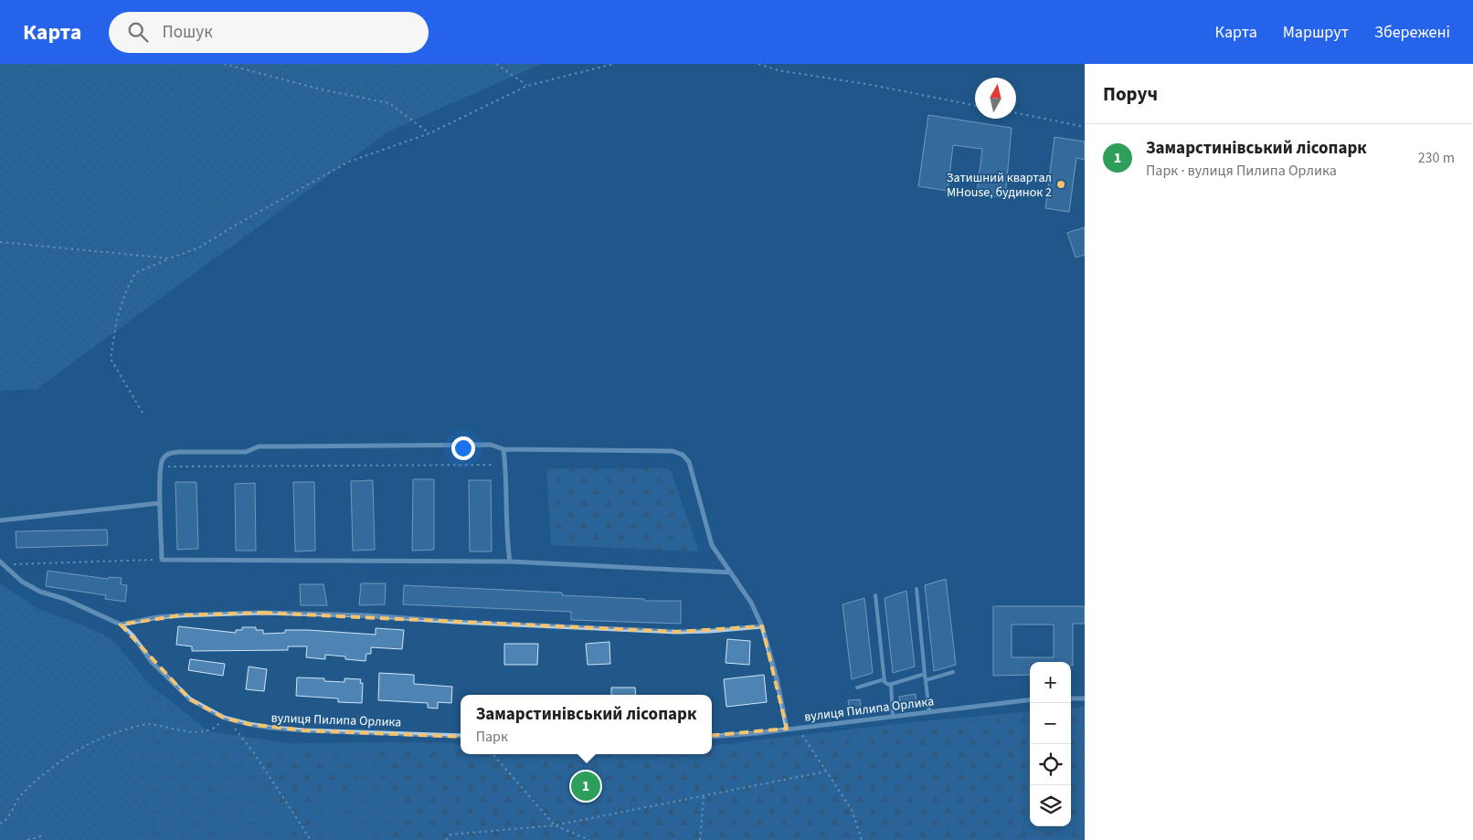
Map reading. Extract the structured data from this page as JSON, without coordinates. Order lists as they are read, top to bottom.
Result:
{
  "streets": {
    "street": ["вулиця Пилипа Орлика"]
  },
  "places": ["Затишний квартал MHouse, будинок 2"],
  "north": "top",
  "page": {
    "header": "Карта",
    "search": "Пошук",
    "nav": ["Карта", "Маршрут", "Збережені"],
    "heading": "Поруч",
    "list": [
      {
        "mark": "1",
        "name": "Замарстинівський лісопарк",
        "note": "Парк · вулиця Пилипа Орлика",
        "value": "230 m"
      }
    ],
    "map_buttons": ["+", "−"],
    "popup": ["Замарстинівський лісопарк", "Парк"],
    "pins": "1"
  }
}
